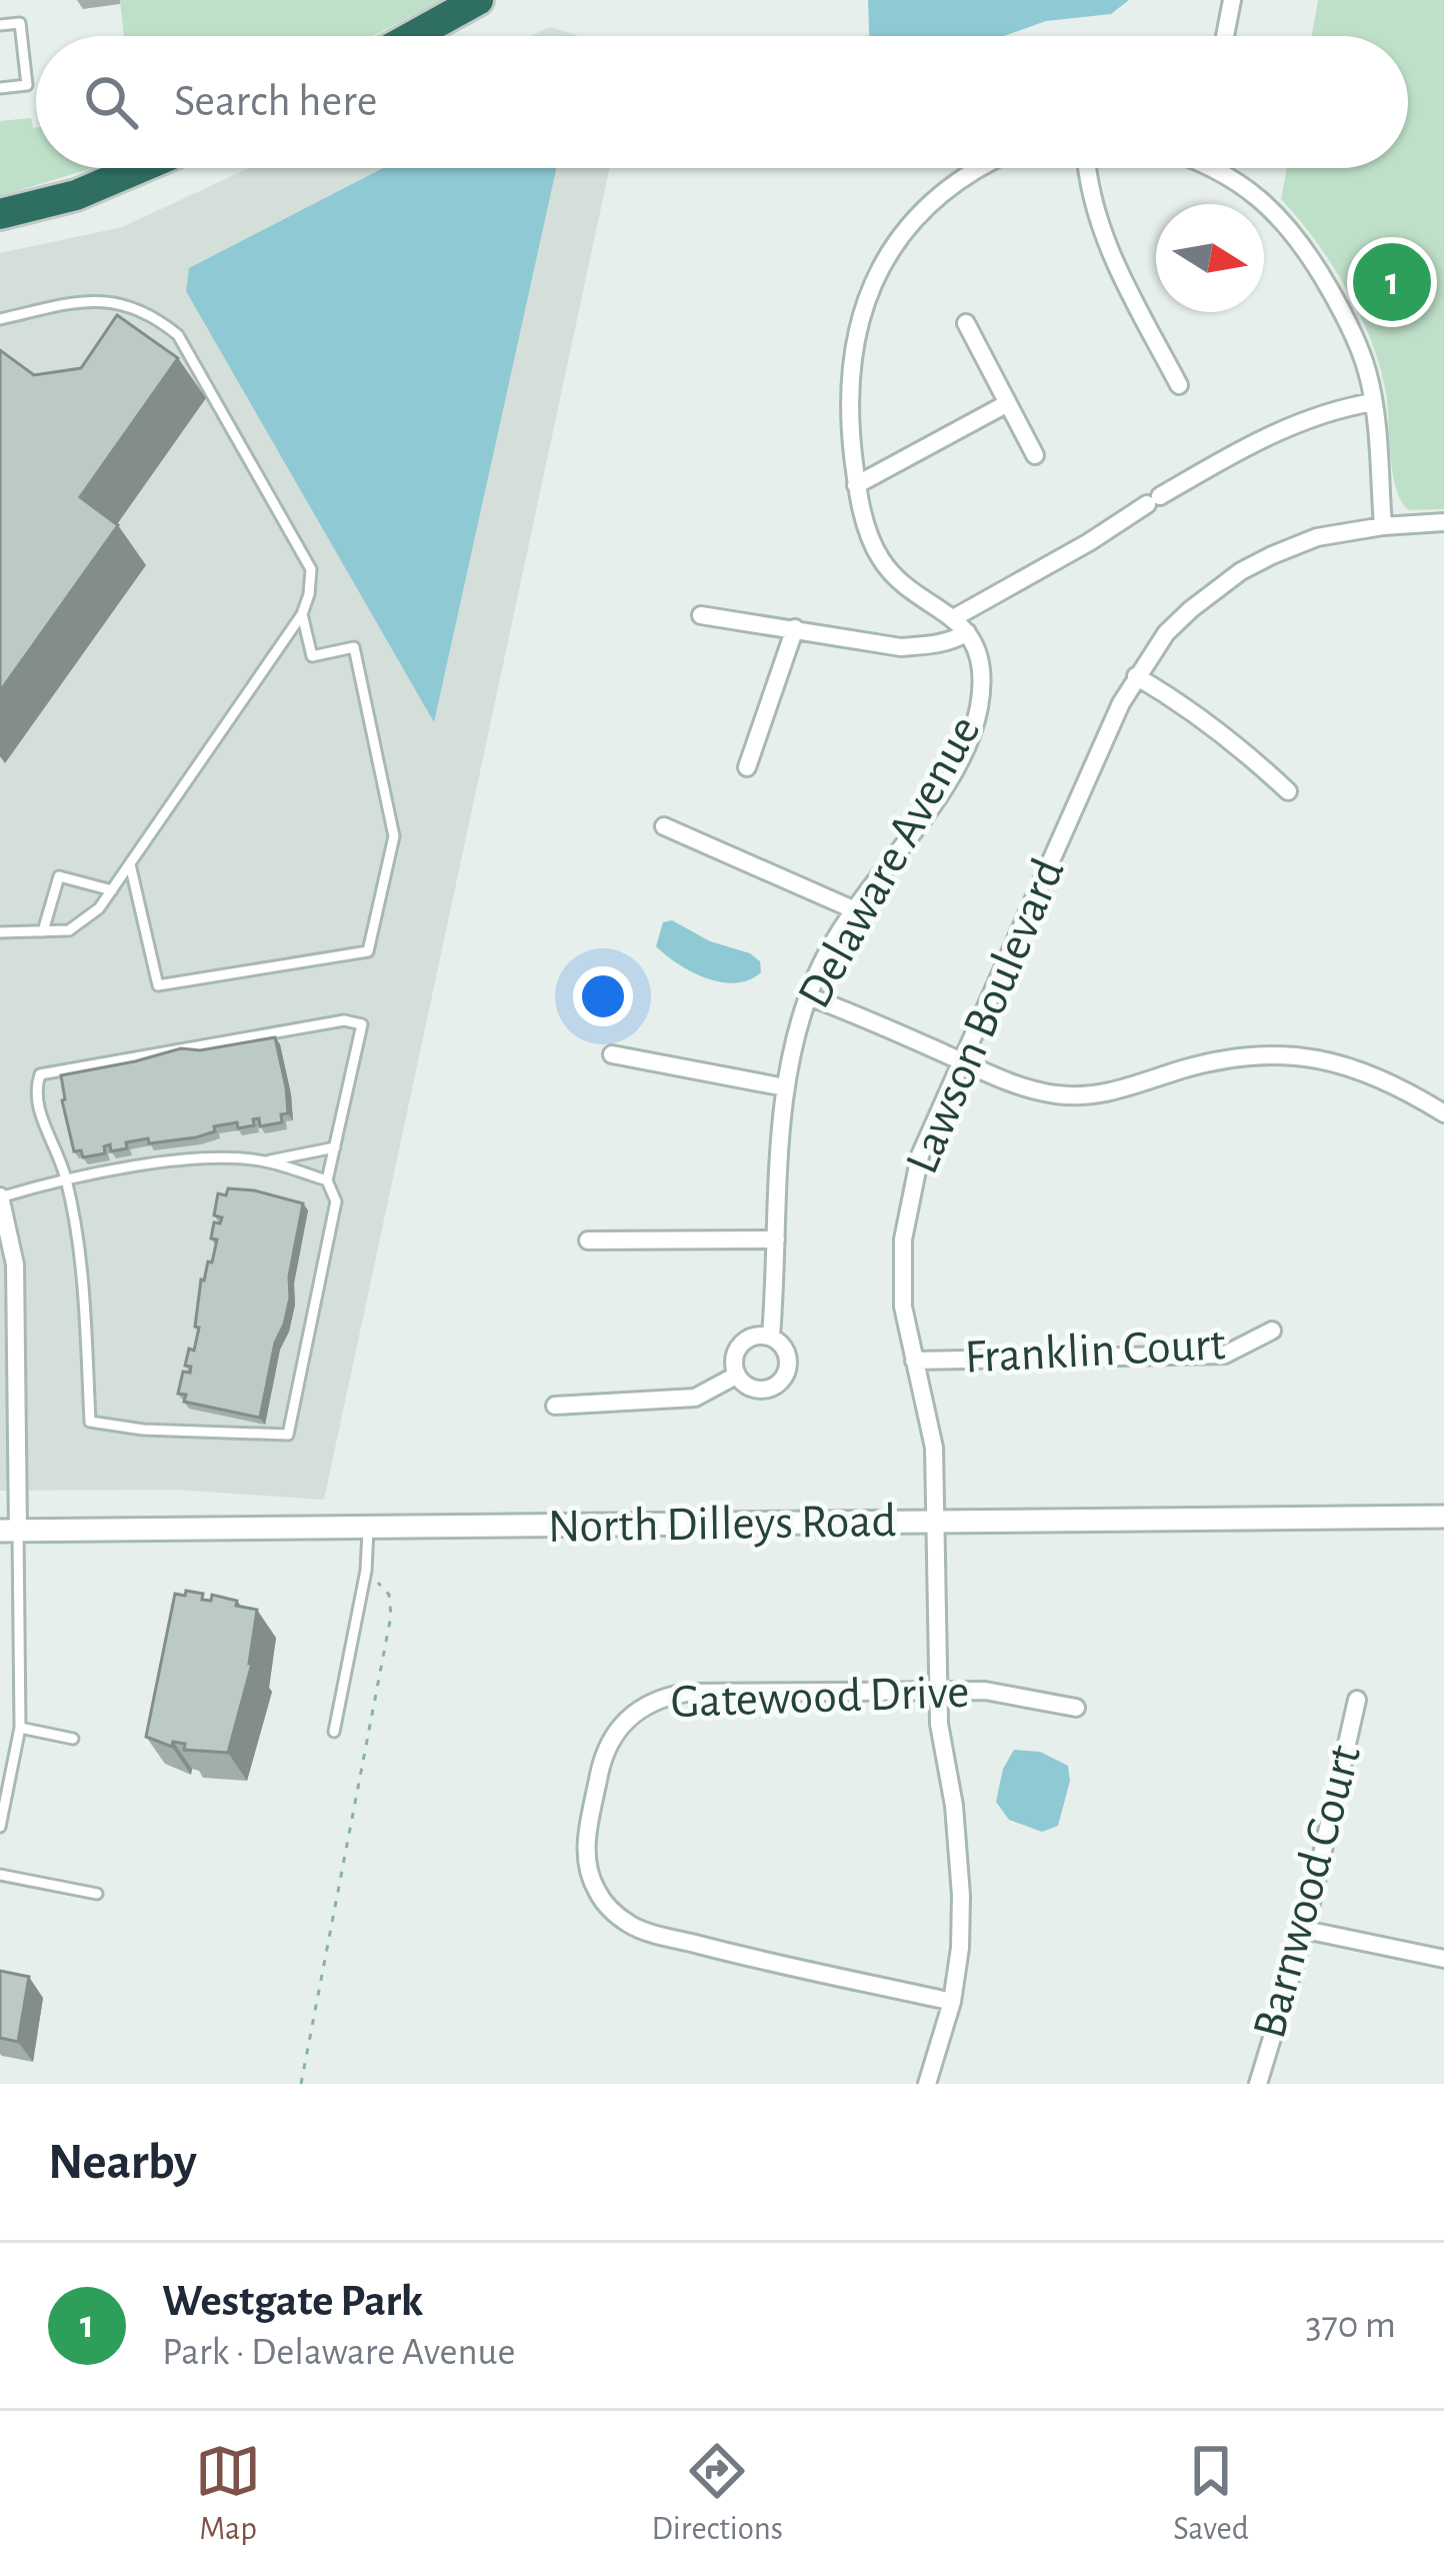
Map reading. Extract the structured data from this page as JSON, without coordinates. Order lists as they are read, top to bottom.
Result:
{
  "streets": {
    "street": [
      "Delaware Avenue",
      "Lawson Boulevard",
      "Franklin Court",
      "North Dilleys Road",
      "Gatewood Drive",
      "Barnwood Court"
    ]
  },
  "crossings": [
    ["Lawson Boulevard", "Franklin Court"],
    ["Lawson Boulevard", "North Dilleys Road"],
    ["Lawson Boulevard", "Gatewood Drive"]
  ],
  "north": "right",
  "page": {
    "search": "Search here",
    "pins": "1",
    "heading": "Nearby",
    "list": [
      {
        "mark": "1",
        "name": "Westgate Park",
        "note": "Park · Delaware Avenue",
        "value": "370 m"
      }
    ],
    "nav": ["Map", "Directions", "Saved"]
  }
}
